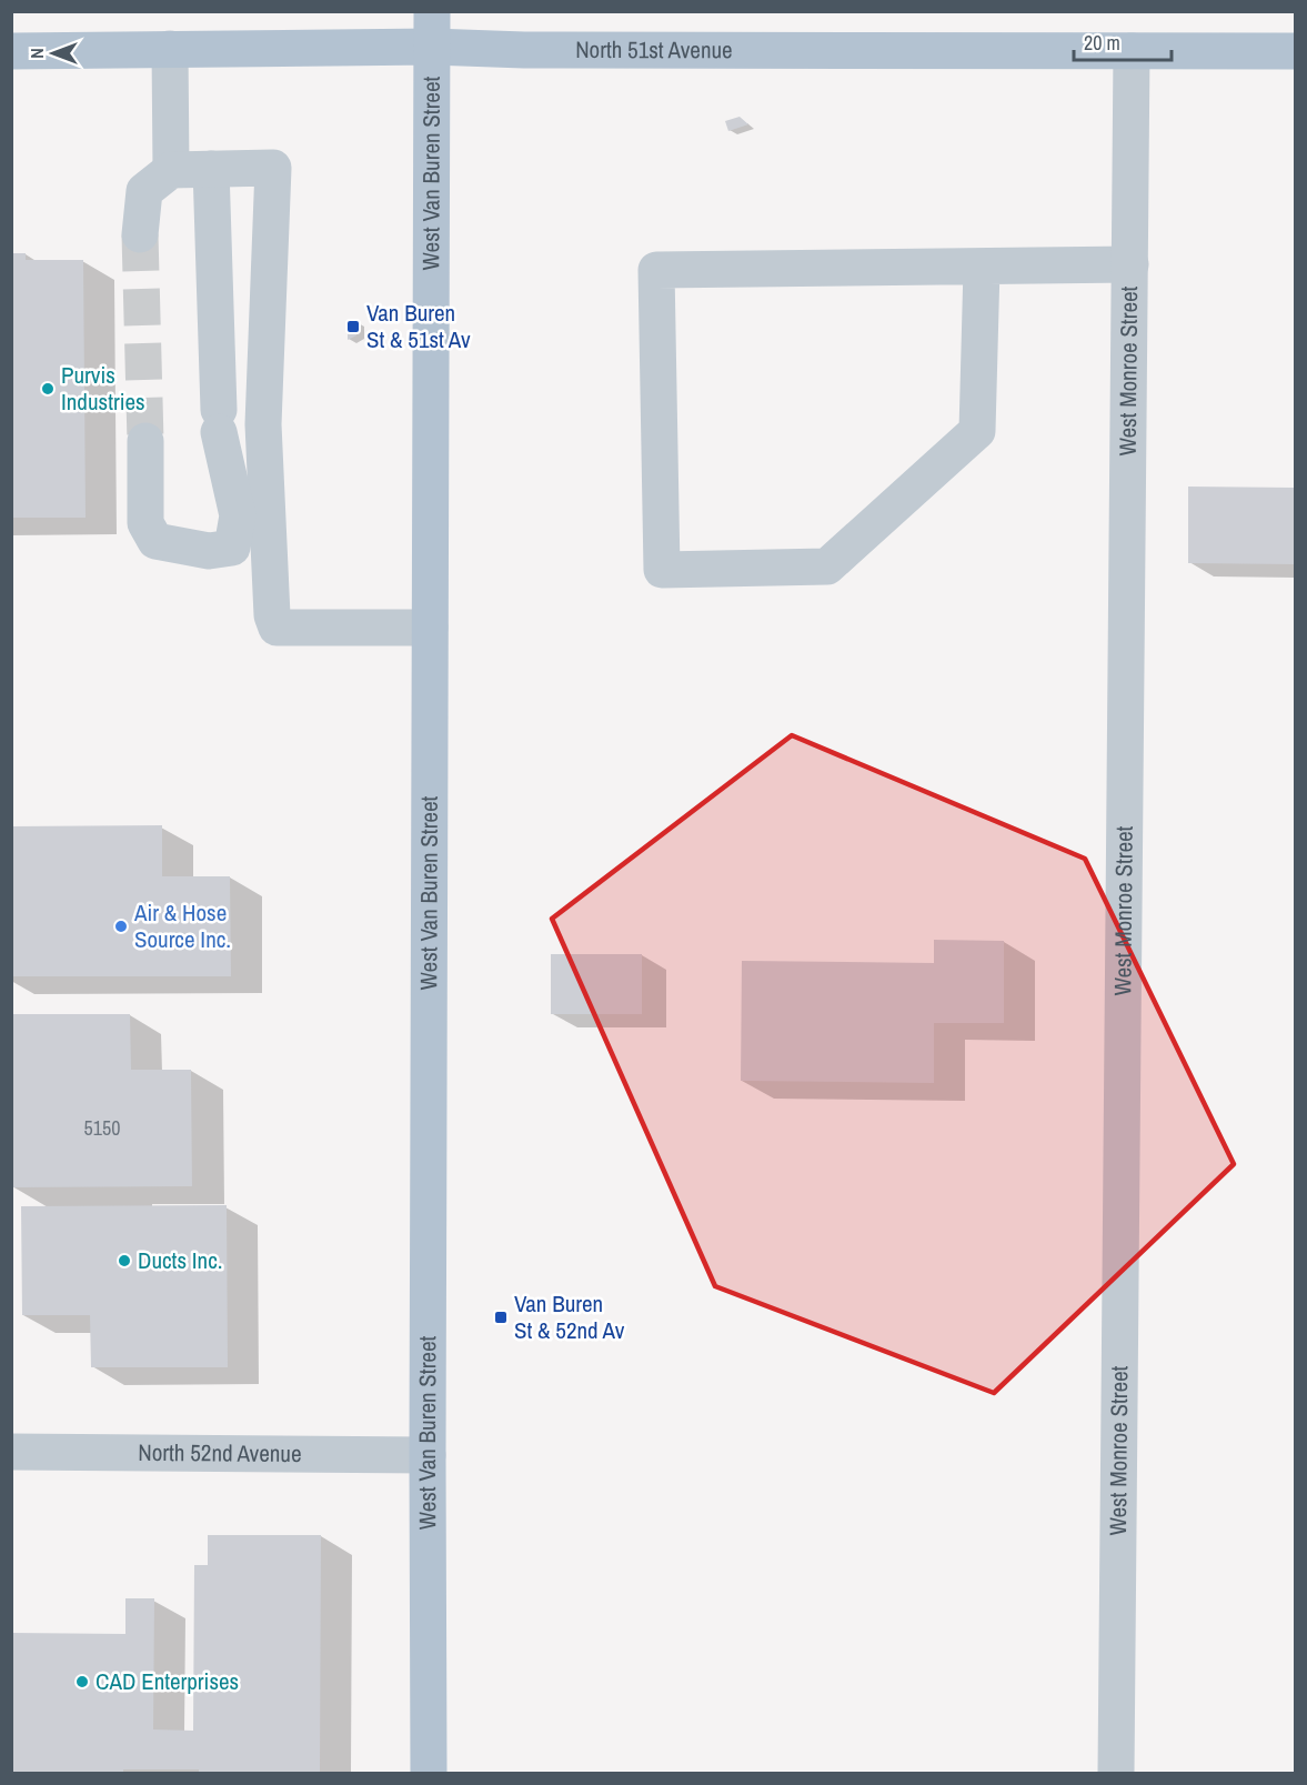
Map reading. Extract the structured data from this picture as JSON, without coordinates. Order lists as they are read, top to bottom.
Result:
{
  "streets": {
    "main road": ["North 51st Avenue", "West Van Buren Street"],
    "street": ["West Monroe Street", "North 52nd Avenue"]
  },
  "crossings": [
    ["North 51st Avenue", "West Van Buren Street"],
    ["North 51st Avenue", "West Monroe Street"],
    ["West Van Buren Street", "North 52nd Avenue"]
  ],
  "places": {
    "transit": ["Van Buren St & 51st Av", "Van Buren St & 52nd Av"],
    "other": [
      "Purvis Industries",
      "Air & Hose Source Inc.",
      "Ducts Inc.",
      "CAD Enterprises"
    ]
  },
  "house_numbers": ["5150"],
  "scale_bar": "20 m",
  "north": "left"
}
